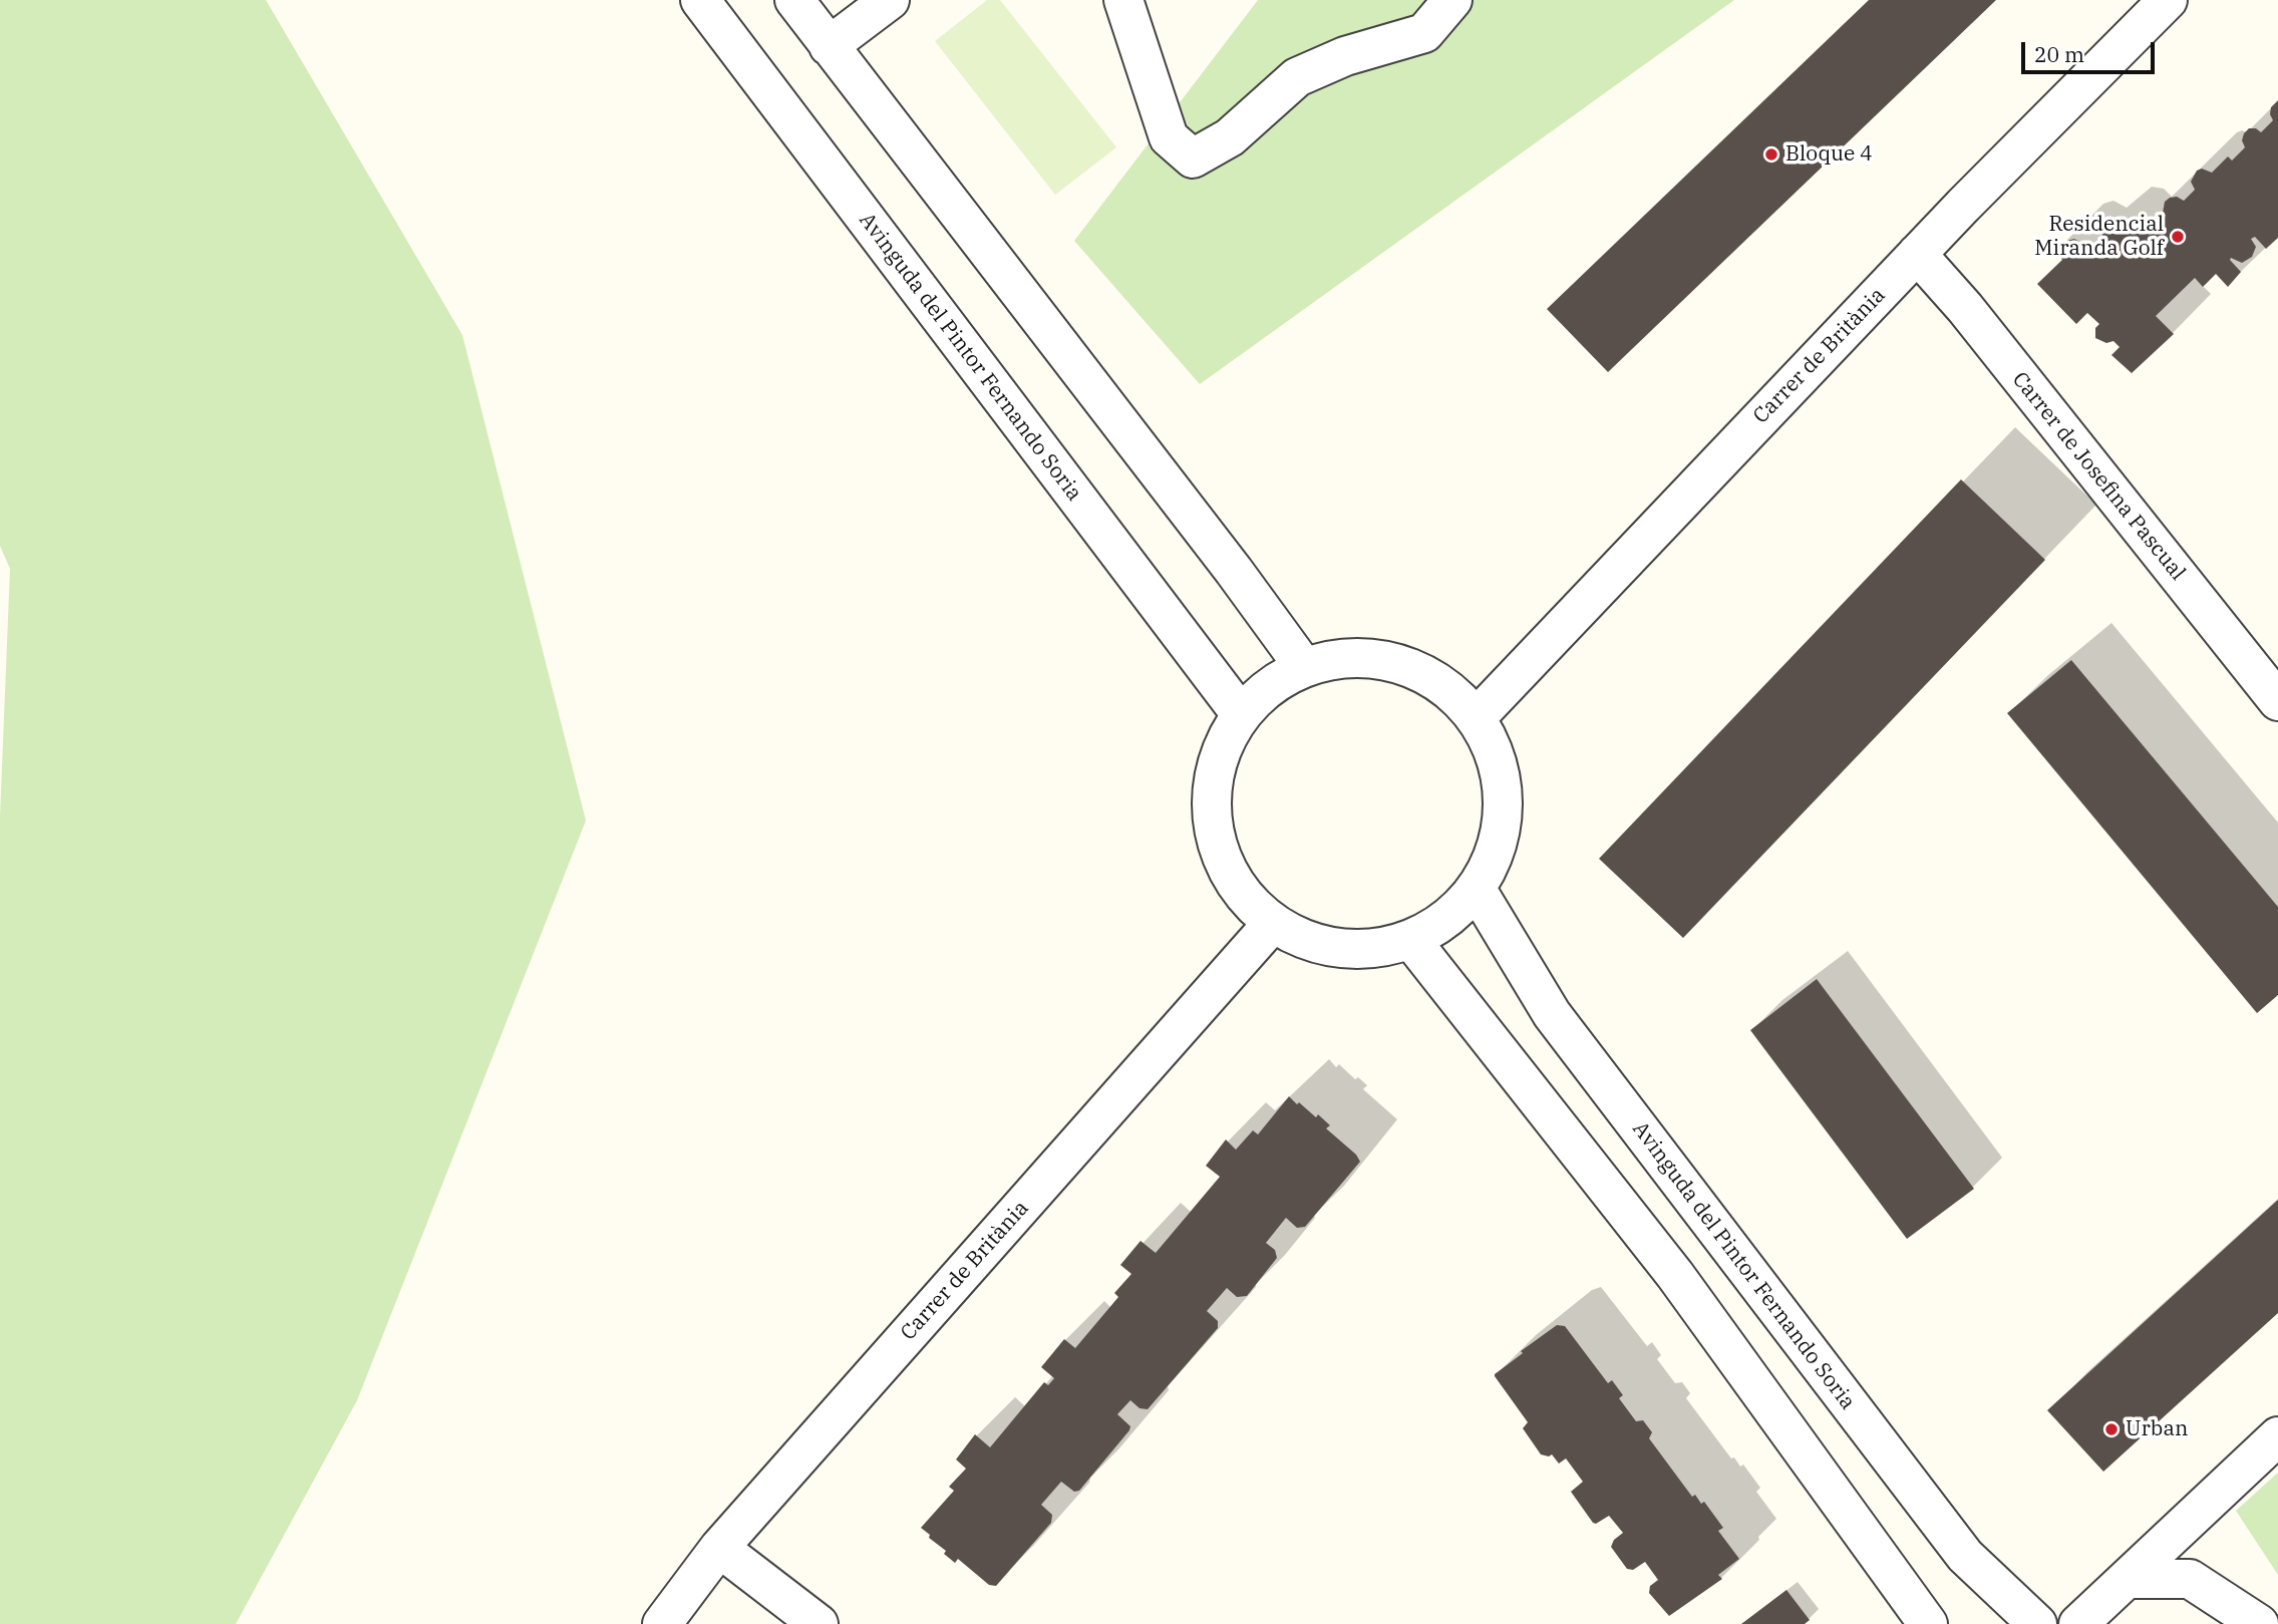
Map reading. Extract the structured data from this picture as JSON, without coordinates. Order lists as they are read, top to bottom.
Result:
{
  "streets": {
    "street": ["Carrer de Britània", "Avinguda del Pintor Fernando Soria", "Carrer de Josefina Pascual"]
  },
  "crossings": [
    ["Carrer de Britània", "Carrer de Josefina Pascual"]
  ],
  "places": ["Bloque 4", "Residencial Miranda Golf", "Urban"],
  "scale_bar": "20 m"
}
